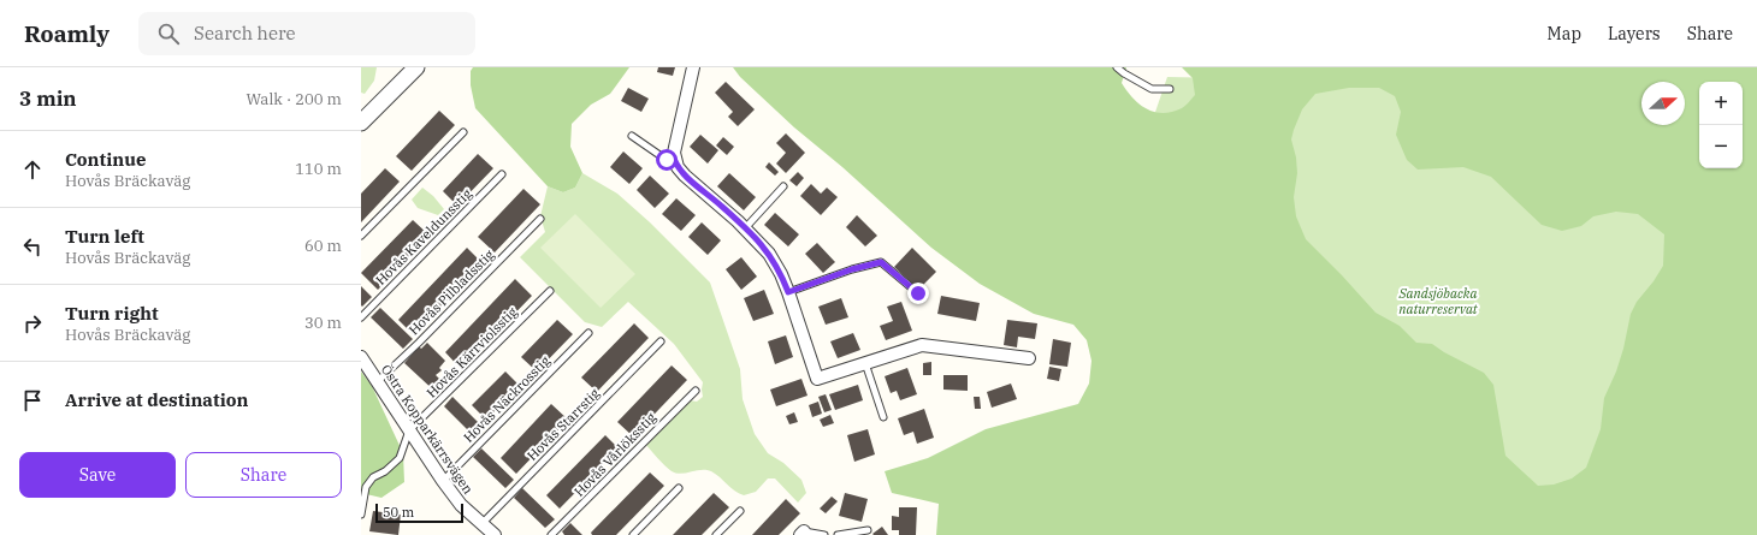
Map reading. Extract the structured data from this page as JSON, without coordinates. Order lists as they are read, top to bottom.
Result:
{
  "streets": {
    "street": ["Östra Kopparkärrsvägen"],
    "lane": [
      "Hovås Kaveldunsstig",
      "Hovås Pilbladsstig",
      "Hovås Kärrviolsstig",
      "Hovås Näckrosstig",
      "Hovås Starrstig",
      "Hovås Vårlöksstig"
    ]
  },
  "crossings": [
    ["Hovås Pilbladsstig", "Östra Kopparkärrsvägen"],
    ["Hovås Kärrviolsstig", "Östra Kopparkärrsvägen"],
    ["Hovås Näckrosstig", "Östra Kopparkärrsvägen"],
    ["Hovås Starrstig", "Östra Kopparkärrsvägen"]
  ],
  "parks": ["Sandsjöbacka naturreservat"],
  "scale_bar": "50 m",
  "north": "right",
  "page": {
    "header": "Roamly",
    "search": "Search here",
    "nav": ["Map", "Layers", "Share"],
    "heading": ["3 min", "Walk · 200 m"],
    "map_buttons": ["+", "−"],
    "list": [
      ["Continue", "Hovås Bräckaväg", "110 m"],
      ["Turn left", "Hovås Bräckaväg", "60 m"],
      ["Turn right", "Hovås Bräckaväg", "30 m"],
      "Arrive at destination"
    ],
    "buttons": ["Save", "Share"],
    "scale": "50 m"
  }
}
